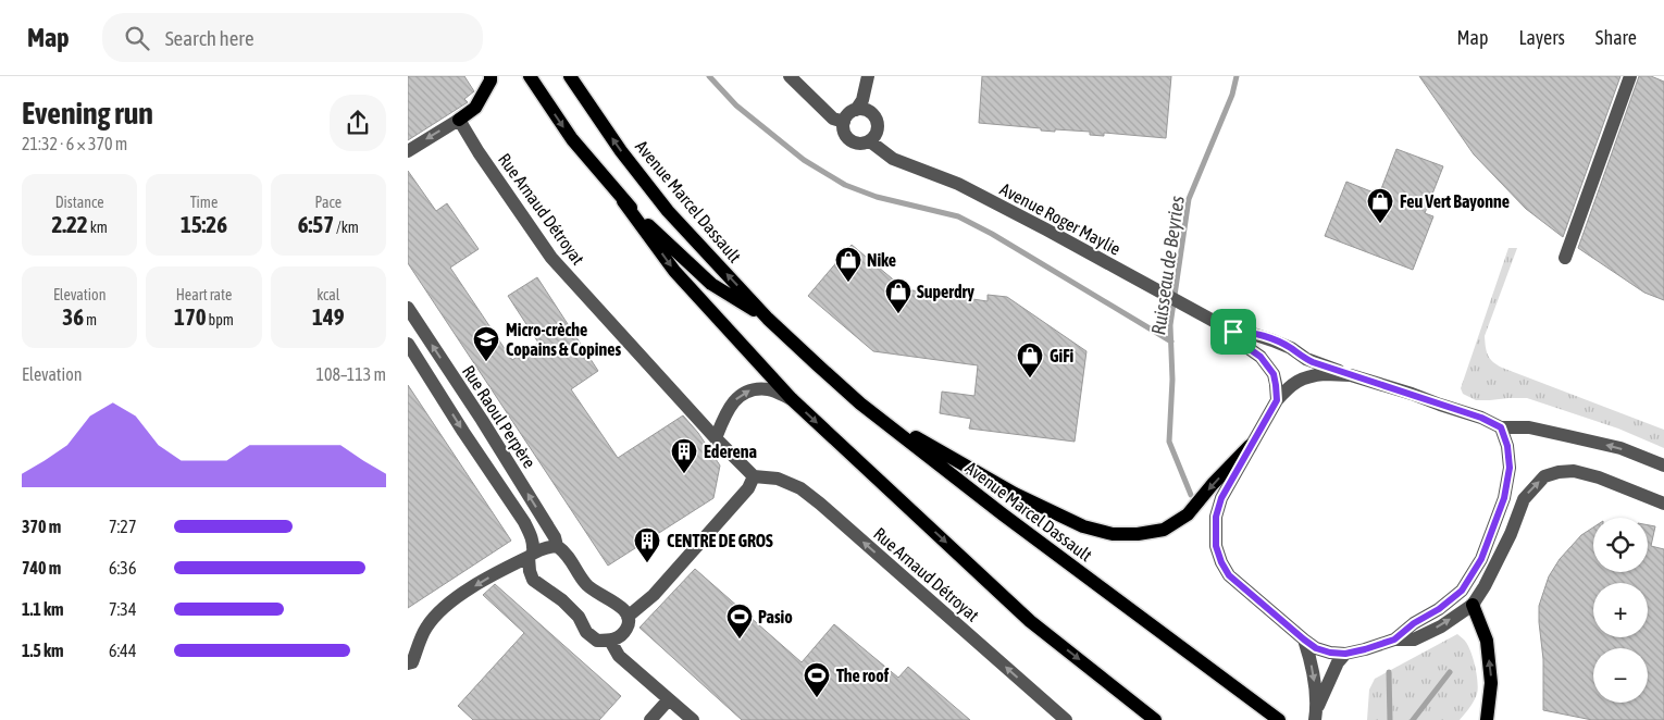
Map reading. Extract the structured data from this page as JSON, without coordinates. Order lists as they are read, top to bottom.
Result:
{
  "streets": {
    "main road": ["Avenue Marcel Dassault"],
    "street": ["Rue Arnaud Détroyat", "Avenue Roger Maylie", "Rue Raoul Perpère"]
  },
  "one_way": ["Rue Arnaud Détroyat"],
  "water": ["Ruisseau de Beyries"],
  "places": {
    "shop": [
      "Feu Vert Bayonne",
      "Nike",
      "Superdry",
      "GiFi"
    ],
    "school or university": ["Micro-crèche Copains & Copines"],
    "building": ["Ederena", "CENTRE DE GROS"],
    "sports": ["Pasio", "The roof"]
  },
  "page": {
    "header": "Map",
    "search": "Search here",
    "nav": ["Map", "Layers", "Share"],
    "heading": ["Evening run", "21:32 · 6 × 370 m"],
    "stats": [
      ["Distance", "2.22 km"],
      ["Time", "15:26"],
      ["Pace", "6:57 /km"],
      ["Elevation", "36 m"],
      ["Heart rate", "170 bpm"],
      ["kcal", "149"]
    ],
    "chart": ["Elevation", "108–113 m"],
    "list": [
      {
        "name": "370 m",
        "note": "7:27"
      },
      {
        "name": "740 m",
        "note": "6:36"
      },
      {
        "name": "1.1 km",
        "note": "7:34"
      },
      {
        "name": "1.5 km",
        "note": "6:44"
      }
    ],
    "map_buttons": ["+", "−"]
  }
}
